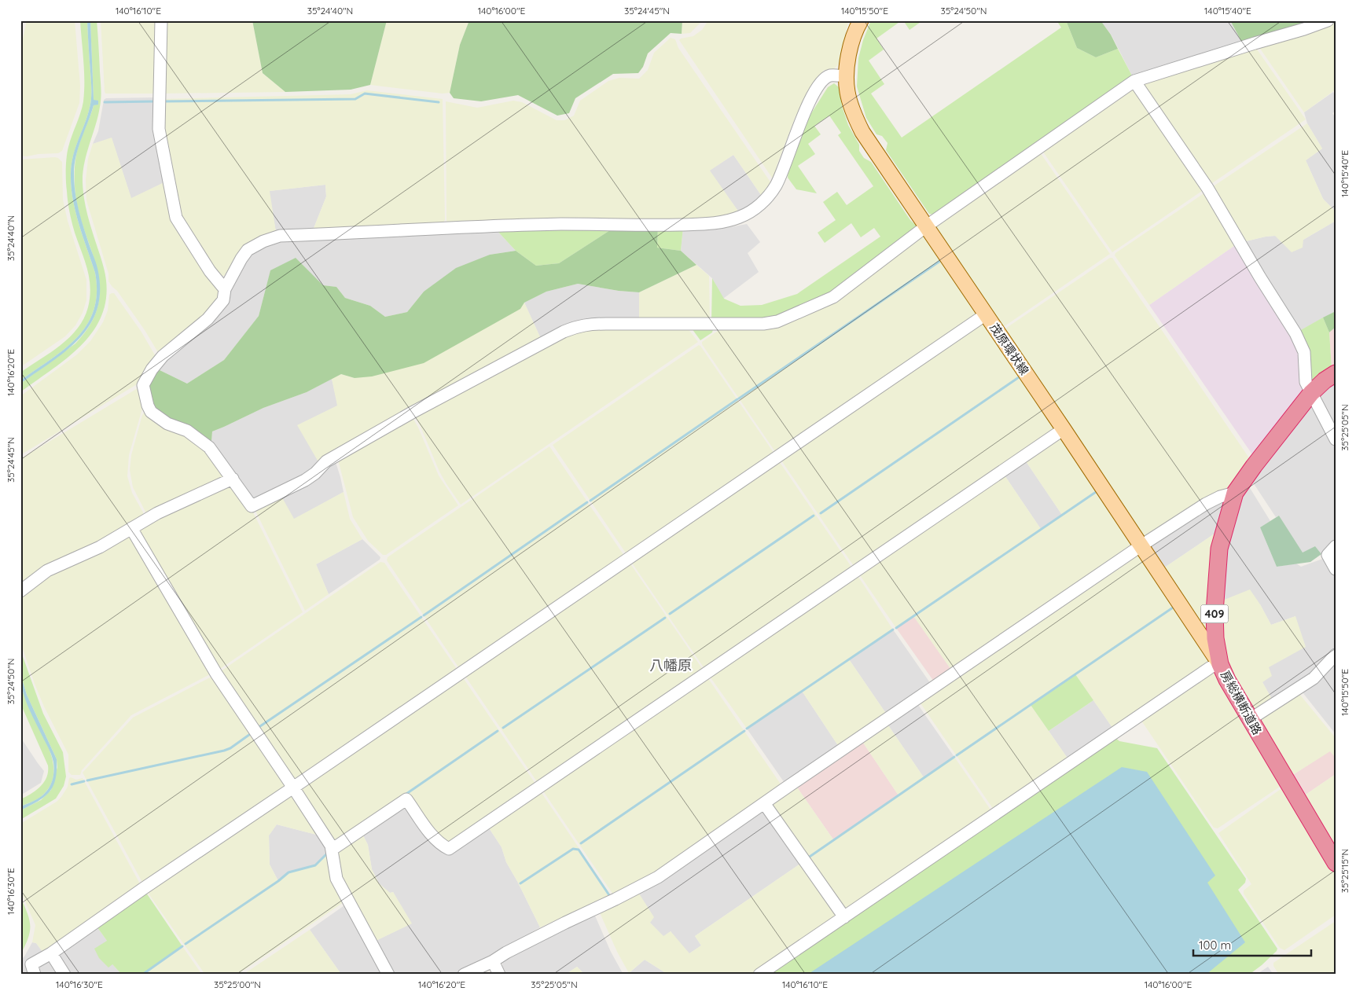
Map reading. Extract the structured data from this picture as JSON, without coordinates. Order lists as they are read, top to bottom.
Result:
{
  "streets": {
    "highway": ["409", "房総横断道路"],
    "main road": ["茂原環状線"]
  },
  "crossings": [
    ["茂原環状線", "房総横断道路"]
  ],
  "districts": ["八幡原"],
  "scale_bar": "100 m",
  "coordinates": [
    "140°16'10\"E",
    "35°24'40\"N",
    "140°16'00\"E",
    "35°24'45\"N",
    "140°15'50\"E",
    "35°24'50\"N",
    "140°15'40\"E",
    "140°16'20\"E",
    "35°25'05\"N",
    "35°25'15\"N",
    "140°16'30\"E",
    "35°25'00\"N"
  ]
}
